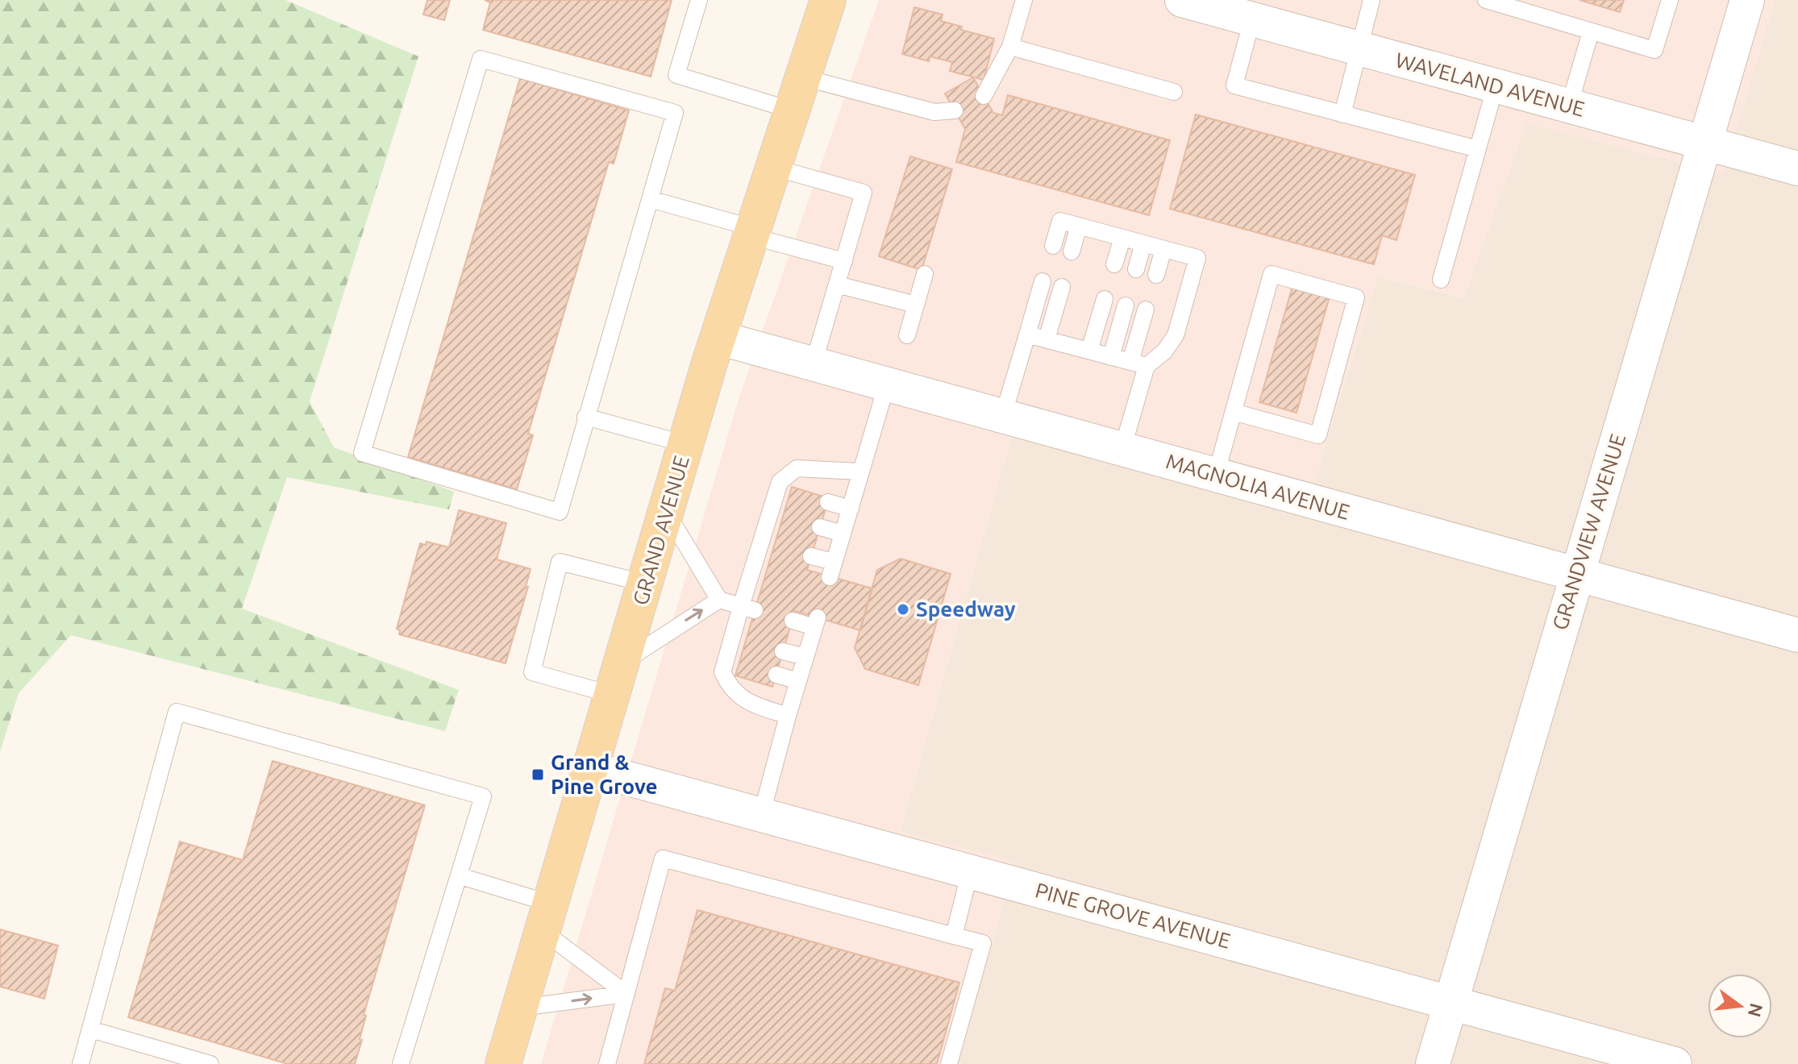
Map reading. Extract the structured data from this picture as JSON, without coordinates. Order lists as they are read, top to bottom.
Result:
{
  "streets": {
    "main road": ["GRAND AVENUE"],
    "street": [
      "WAVELAND AVENUE",
      "MAGNOLIA AVENUE",
      "GRANDVIEW AVENUE",
      "PINE GROVE AVENUE"
    ]
  },
  "crossings": [
    ["WAVELAND AVENUE", "GRANDVIEW AVENUE"],
    ["MAGNOLIA AVENUE", "GRAND AVENUE"],
    ["MAGNOLIA AVENUE", "GRANDVIEW AVENUE"],
    ["GRAND AVENUE", "PINE GROVE AVENUE"],
    ["GRANDVIEW AVENUE", "PINE GROVE AVENUE"]
  ],
  "places": {
    "other": ["Speedway"],
    "transit": ["Grand & Pine Grove"]
  },
  "north": "right"
}
